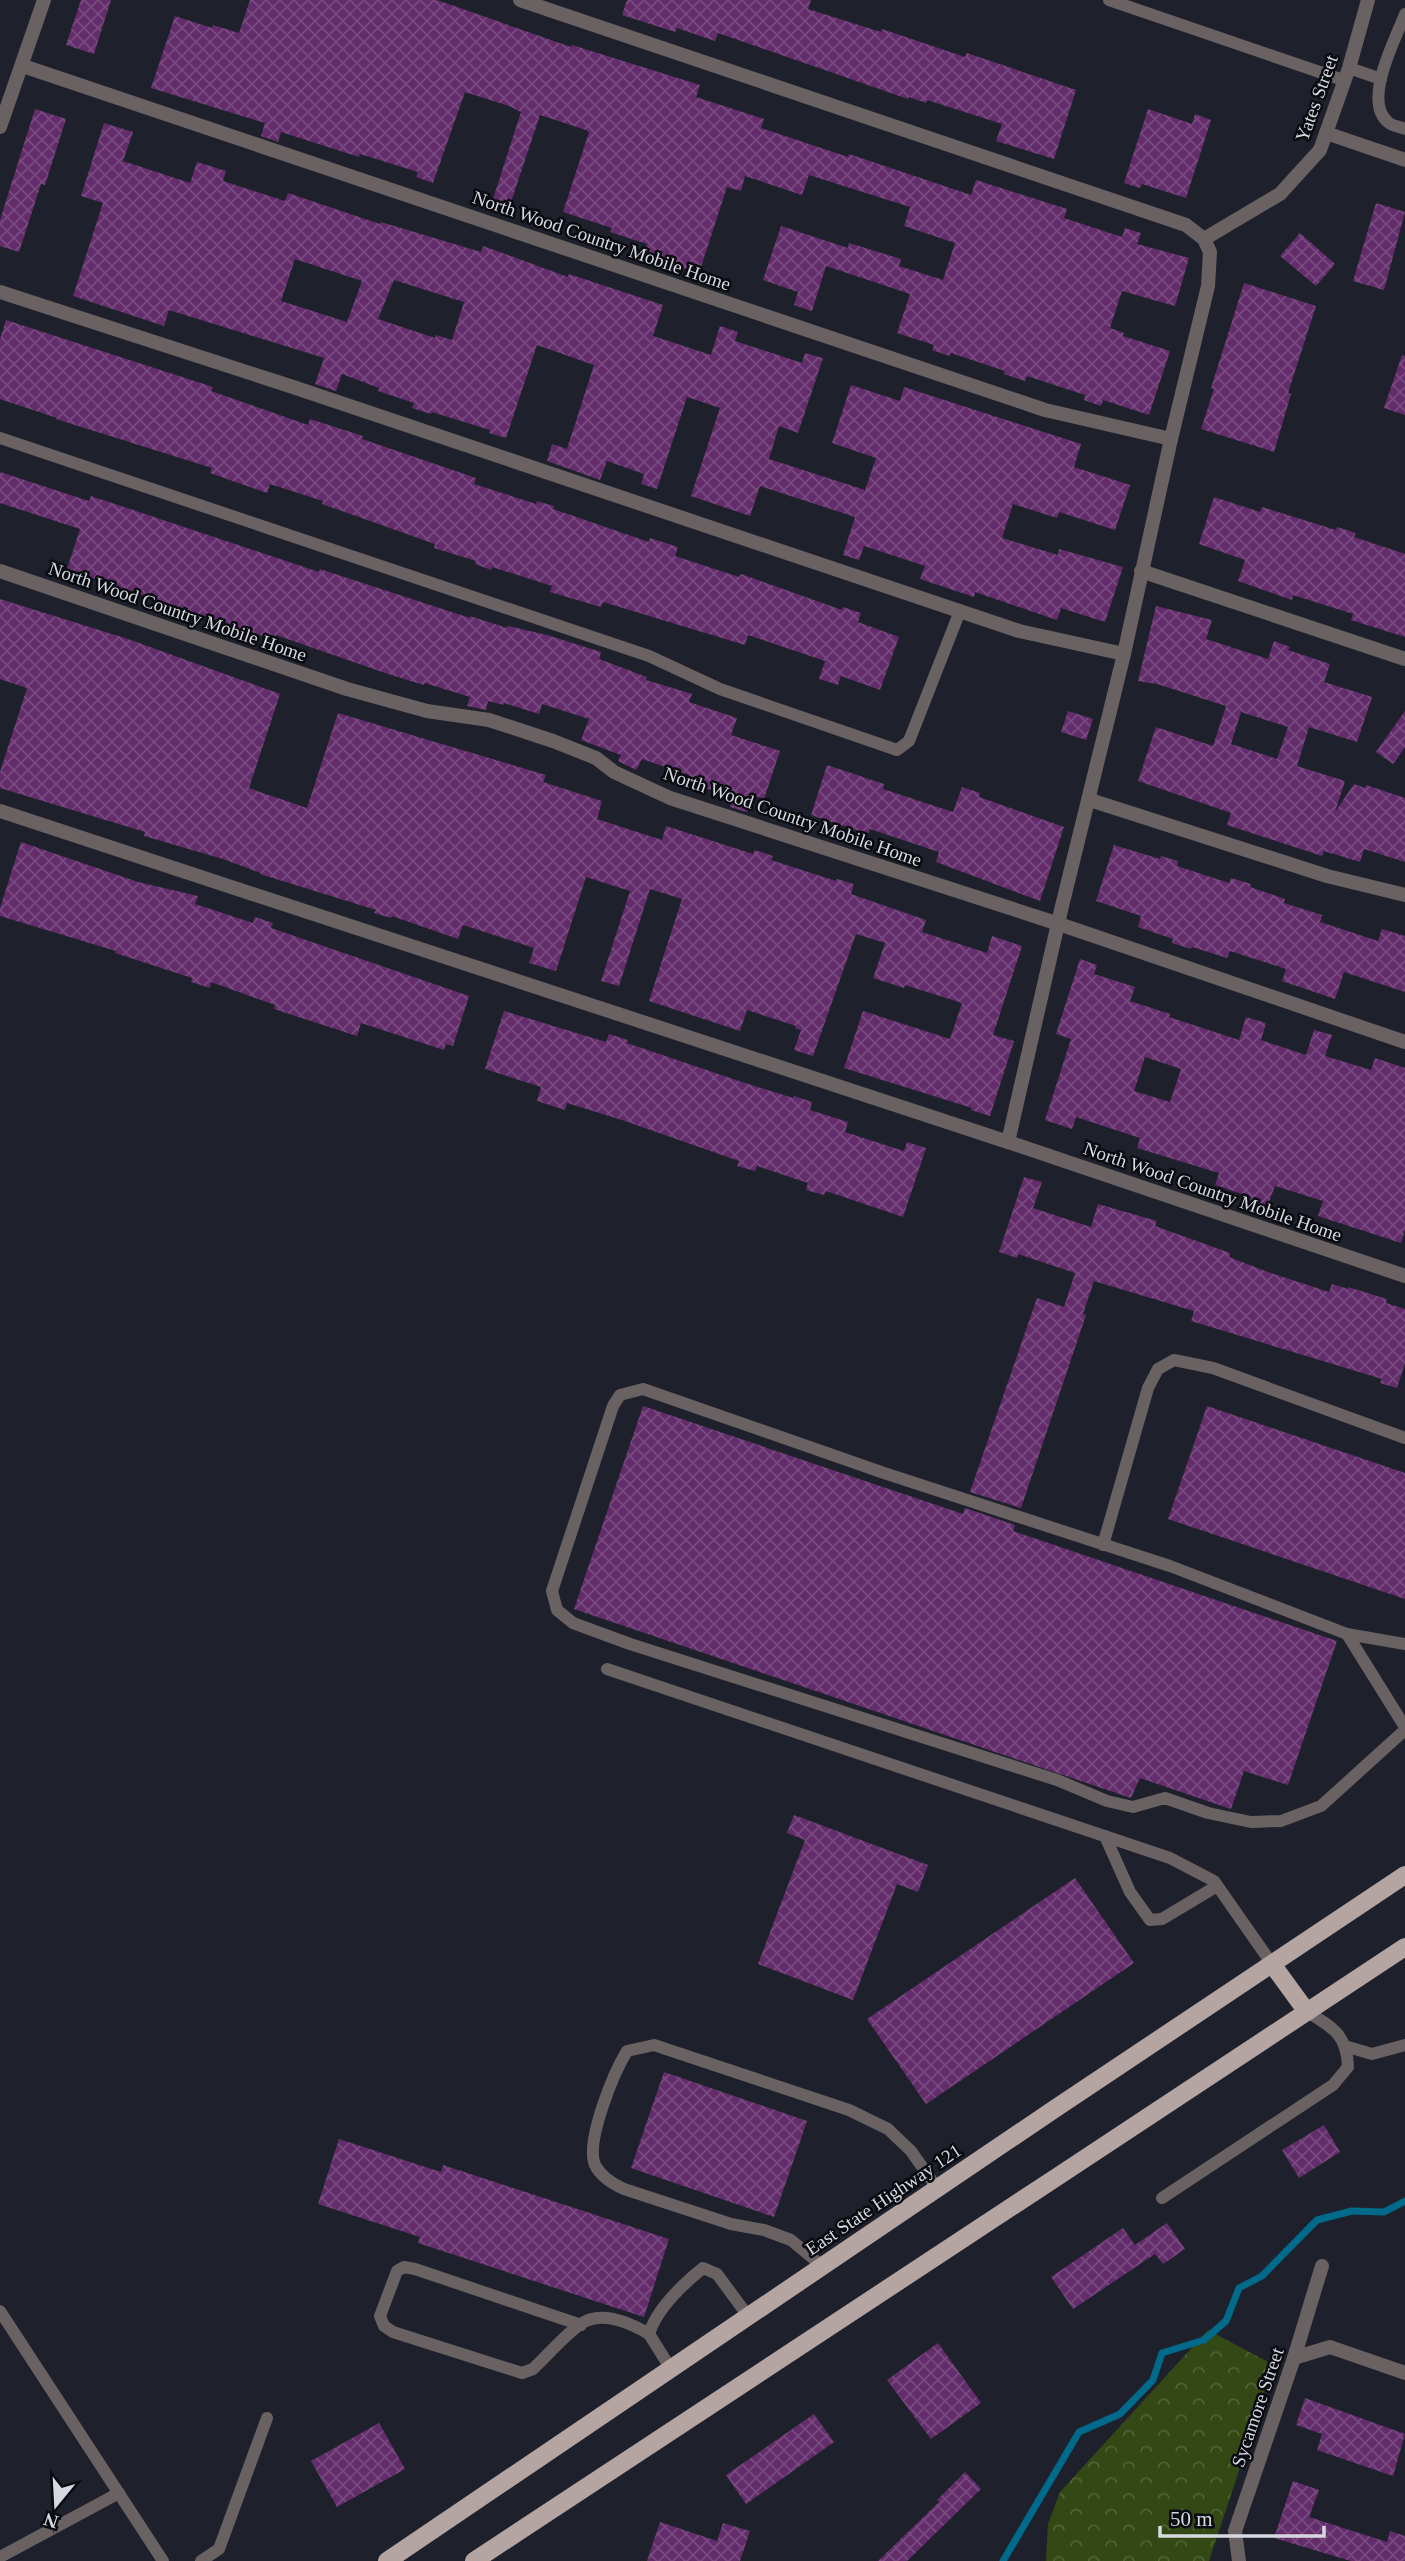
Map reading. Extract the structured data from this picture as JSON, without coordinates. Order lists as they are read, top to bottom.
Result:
{
  "streets": {
    "main road": ["East State Highway 121"],
    "street": ["Yates Street", "North Wood Country Mobile Home", "Sycamore Street"]
  },
  "scale_bar": "50 m",
  "north": "bottom"
}
